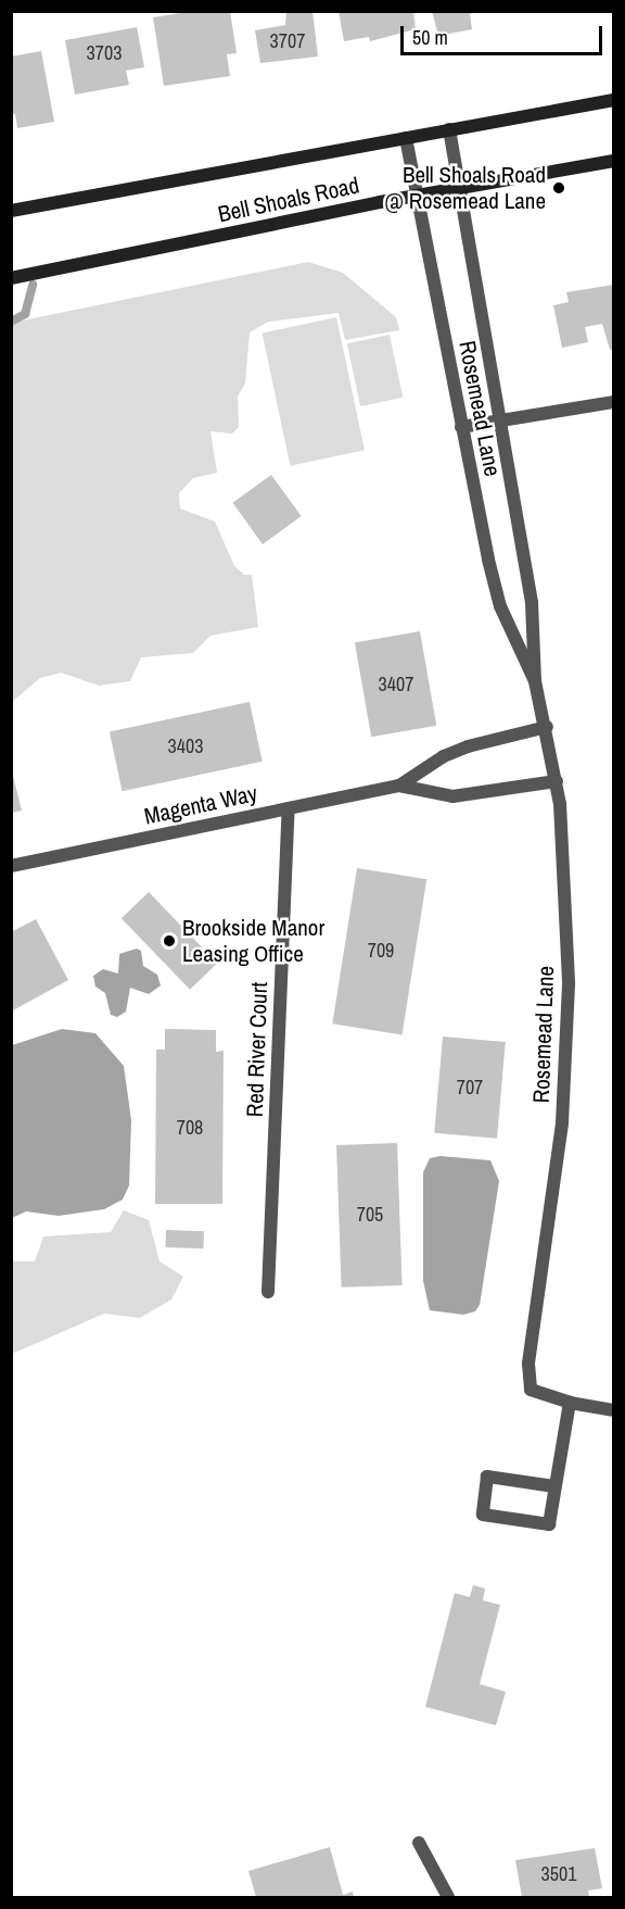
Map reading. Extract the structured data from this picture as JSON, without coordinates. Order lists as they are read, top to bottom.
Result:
{
  "streets": {
    "main road": ["Bell Shoals Road"],
    "street": ["Rosemead Lane", "Magenta Way", "Red River Court"]
  },
  "crossings": [
    ["Bell Shoals Road", "Rosemead Lane"],
    ["Rosemead Lane", "Magenta Way"],
    ["Magenta Way", "Red River Court"]
  ],
  "places": ["Bell Shoals Road @ Rosemead Lane", "Brookside Manor Leasing Office"],
  "house_numbers": [
    "3707",
    "3703",
    "3407",
    "3403",
    "709",
    "707",
    "708",
    "705",
    "3501"
  ],
  "scale_bar": "50 m"
}
